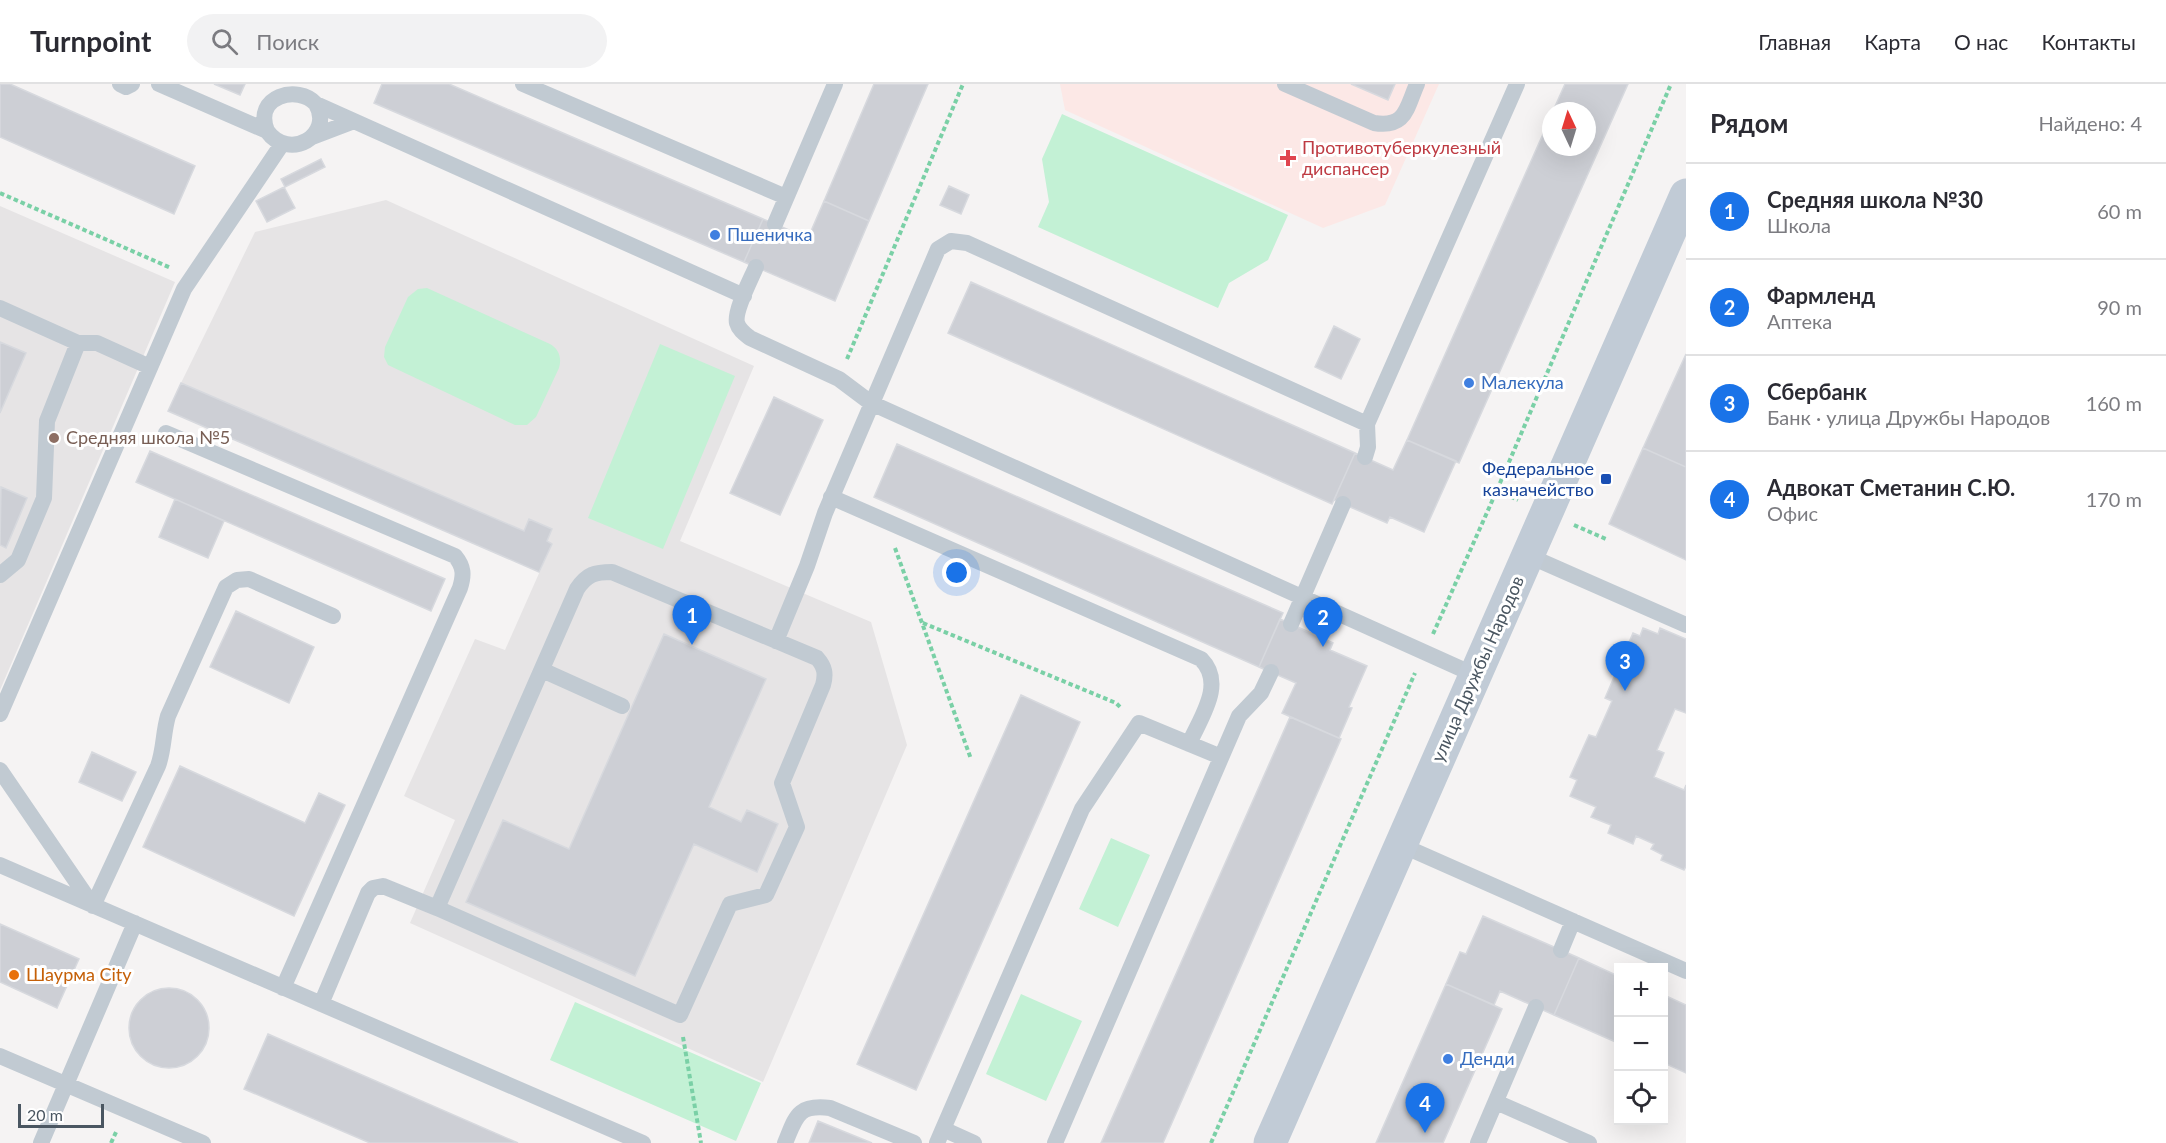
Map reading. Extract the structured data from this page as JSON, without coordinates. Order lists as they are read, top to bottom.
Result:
{
  "streets": {
    "street": ["улица Дружбы Народов"]
  },
  "places": {
    "health": ["Противотуберкулезный диспансер"],
    "other": [
      "Пшеничка",
      "Малекула",
      "Средняя школа №5",
      "Шаурма City",
      "Денди"
    ],
    "transit": ["Федеральное казначейство"]
  },
  "scale_bar": "20 m",
  "north": "top",
  "page": {
    "header": "Turnpoint",
    "search": "Поиск",
    "nav": [
      "Главная",
      "Карта",
      "О нас",
      "Контакты"
    ],
    "heading": ["Рядом", "Найдено: 4"],
    "list": [
      {
        "mark": "1",
        "name": "Средняя школа №30",
        "note": "Школа",
        "value": "60 m"
      },
      {
        "mark": "2",
        "name": "Фармленд",
        "note": "Аптека",
        "value": "90 m"
      },
      {
        "mark": "3",
        "name": "Сбербанк",
        "note": "Банк · улица Дружбы Народов",
        "value": "160 m"
      },
      {
        "mark": "4",
        "name": "Адвокат Сметанин С.Ю.",
        "note": "Офис",
        "value": "170 m"
      }
    ],
    "pins": [
      "1",
      "2",
      "3",
      "4"
    ],
    "map_buttons": ["+", "−"],
    "scale": "20 m"
  }
}
